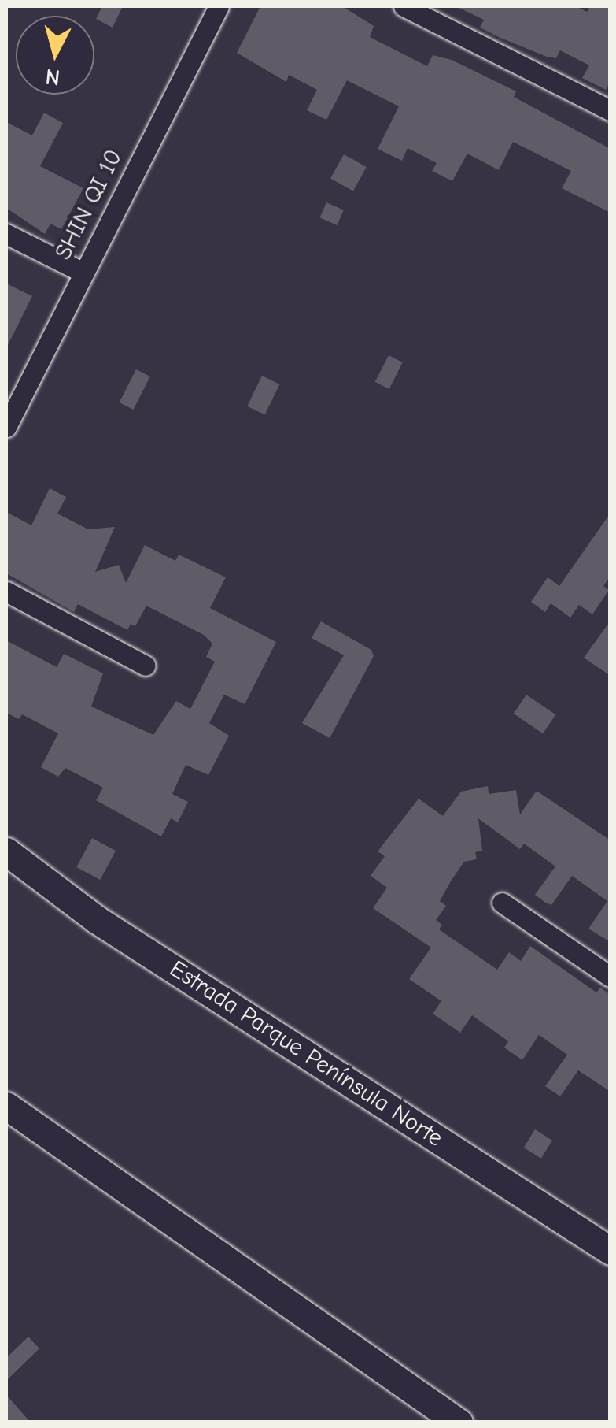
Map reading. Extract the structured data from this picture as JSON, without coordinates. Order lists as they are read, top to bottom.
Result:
{
  "streets": {
    "main road": ["Estrada Parque Península Norte"],
    "street": ["SHIN QI 10"]
  },
  "north": "bottom"
}
